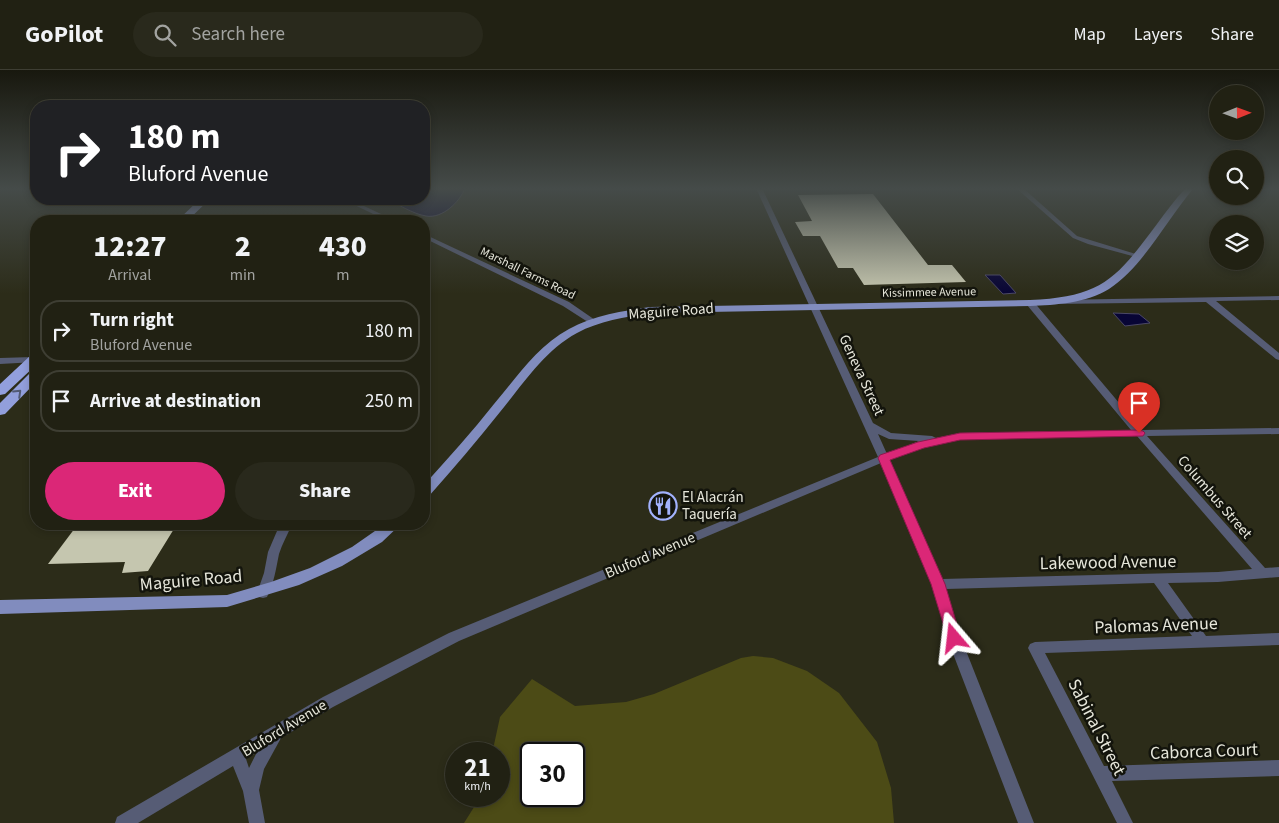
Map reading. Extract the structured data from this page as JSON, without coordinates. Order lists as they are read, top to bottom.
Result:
{
  "streets": {
    "main road": ["Kissimmee Avenue", "Maguire Road"],
    "street": [
      "Marshall Farms Road",
      "Geneva Street",
      "Columbus Street",
      "Bluford Avenue",
      "Lakewood Avenue",
      "Palomas Avenue",
      "Sabinal Street",
      "Caborca Court"
    ]
  },
  "crossings": [
    ["Marshall Farms Road", "Maguire Road"],
    ["Kissimmee Avenue", "Maguire Road"],
    ["Kissimmee Avenue", "Geneva Street"],
    ["Kissimmee Avenue", "Columbus Street"],
    ["Maguire Road", "Geneva Street"],
    ["Geneva Street", "Bluford Avenue"],
    ["Geneva Street", "Lakewood Avenue"],
    ["Columbus Street", "Bluford Avenue"],
    ["Columbus Street", "Lakewood Avenue"],
    ["Palomas Avenue", "Sabinal Street"],
    ["Sabinal Street", "Caborca Court"]
  ],
  "places": {
    "restaurant": ["El Alacrán Taquería"]
  },
  "north": "right",
  "page": {
    "header": "GoPilot",
    "search": "Search here",
    "nav": ["Map", "Layers", "Share"],
    "turn": ["180 m", "Bluford Avenue"],
    "eta": [
      "12:27",
      "Arrival",
      "2",
      "min",
      "430",
      "m"
    ],
    "list": [
      {
        "name": "Turn right",
        "note": "Bluford Avenue",
        "value": "180 m"
      },
      {
        "name": "Arrive at destination",
        "value": "250 m"
      }
    ],
    "buttons": ["Exit", "Share"],
    "speed": "21 km/h",
    "limit": "30"
  }
}
